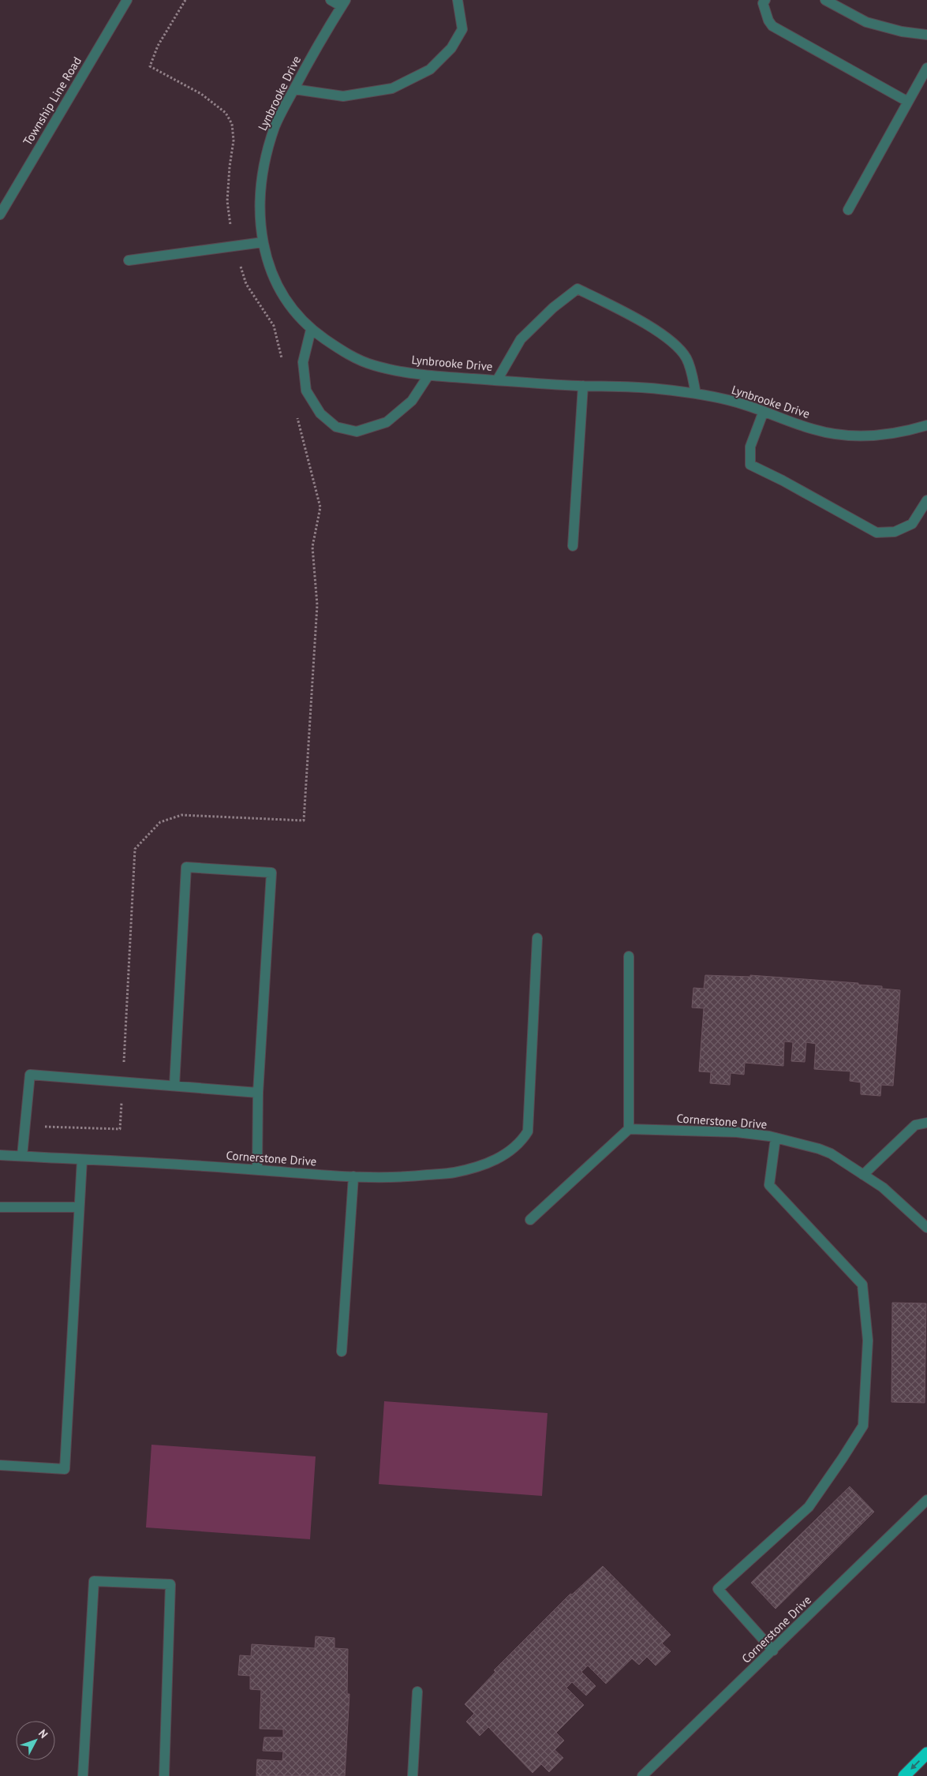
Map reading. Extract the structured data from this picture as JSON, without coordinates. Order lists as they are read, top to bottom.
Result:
{
  "streets": {
    "street": ["Lynbrooke Drive", "Township Line Road", "Cornerstone Drive"]
  },
  "north": "top right"
}
